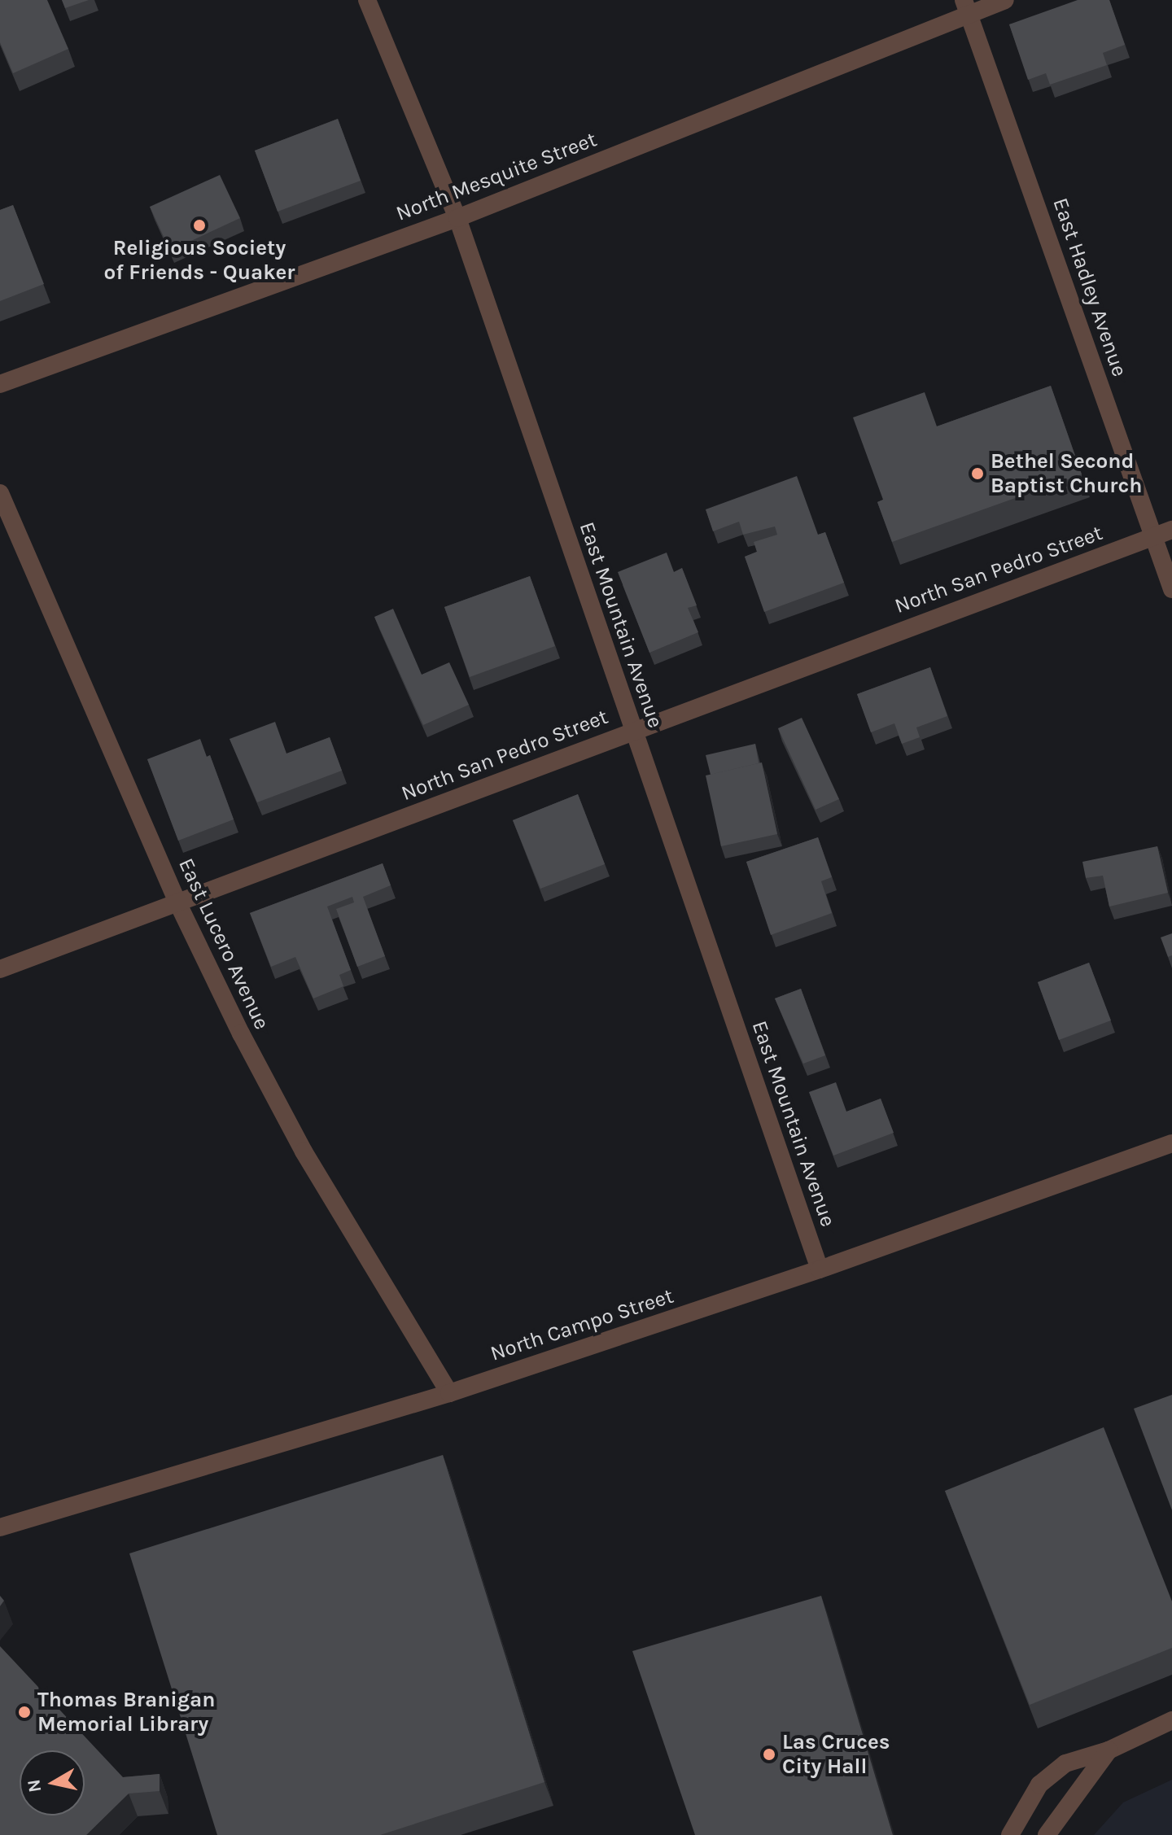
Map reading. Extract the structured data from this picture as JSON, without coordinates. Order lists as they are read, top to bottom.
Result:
{
  "streets": {
    "street": [
      "North Mesquite Street",
      "East Hadley Avenue",
      "North San Pedro Street",
      "East Mountain Avenue",
      "East Lucero Avenue",
      "North Campo Street"
    ]
  },
  "crossings": [
    ["North Mesquite Street", "East Hadley Avenue"],
    ["North Mesquite Street", "East Mountain Avenue"],
    ["East Hadley Avenue", "North San Pedro Street"],
    ["North San Pedro Street", "East Mountain Avenue"],
    ["North San Pedro Street", "East Lucero Avenue"],
    ["East Mountain Avenue", "North Campo Street"],
    ["East Lucero Avenue", "North Campo Street"]
  ],
  "places": [
    "Religious Society of Friends - Quaker",
    "Bethel Second Baptist Church",
    "Thomas Branigan Memorial Library",
    "Las Cruces City Hall"
  ],
  "north": "left"
}
